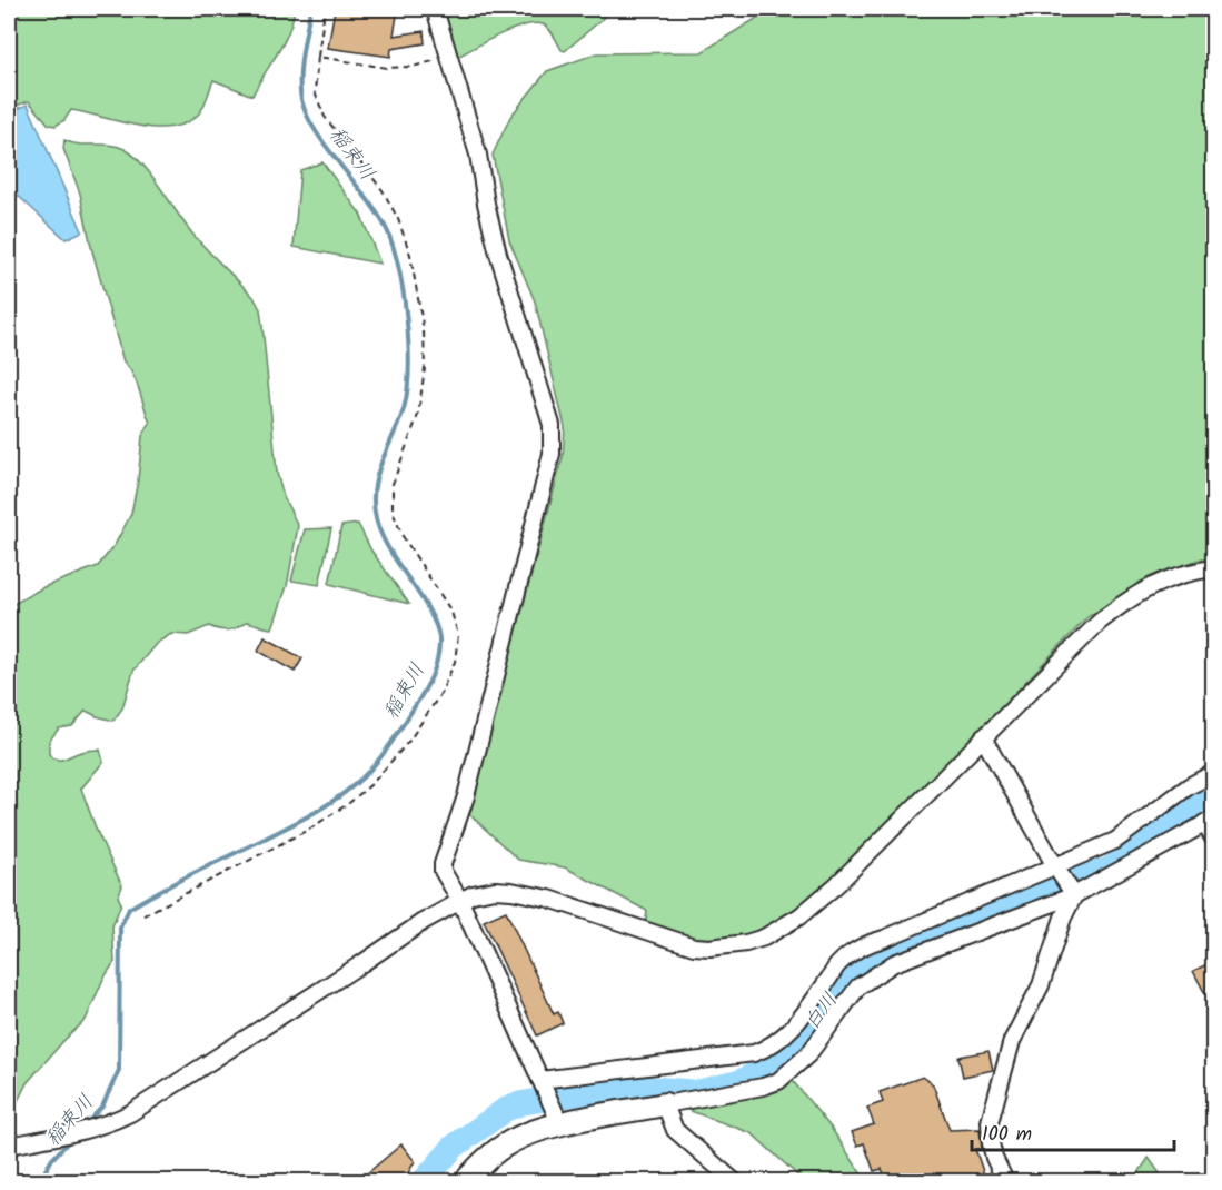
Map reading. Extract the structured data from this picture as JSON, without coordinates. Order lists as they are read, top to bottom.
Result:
{
  "water": ["稲束川", "白川"],
  "scale_bar": "100 m"
}
